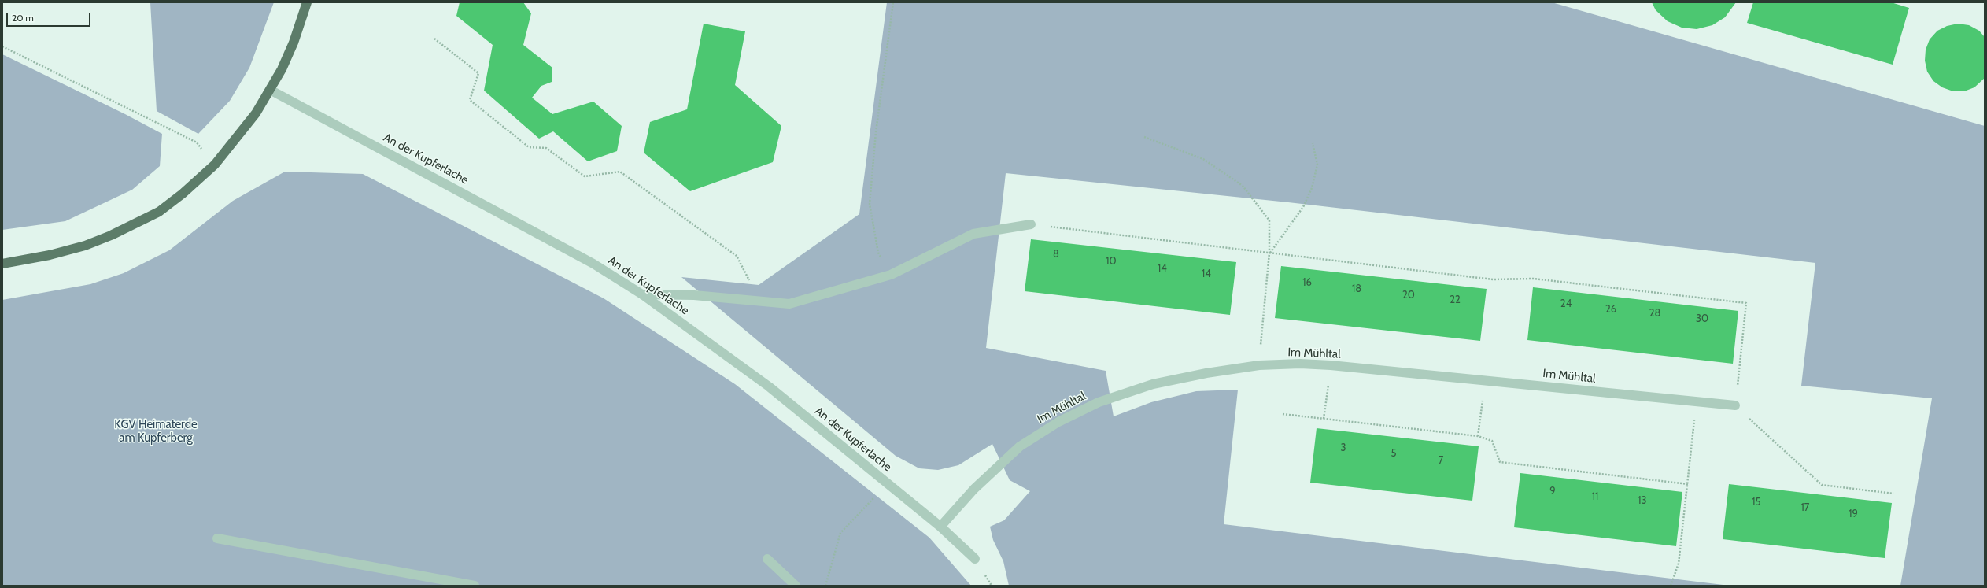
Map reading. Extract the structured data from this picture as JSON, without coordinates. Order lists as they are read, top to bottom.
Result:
{
  "streets": {
    "street": ["An der Kupferlache", "Im Mühltal"]
  },
  "crossings": [
    ["An der Kupferlache", "Im Mühltal"]
  ],
  "parks": ["KGV Heimaterde am Kupferberg"],
  "house_numbers": [
    "8",
    "10",
    "14",
    "14",
    "16",
    "18",
    "20",
    "22",
    "24",
    "26",
    "28",
    "30",
    "3",
    "5",
    "7",
    "9",
    "11",
    "13",
    "15",
    "17",
    "19"
  ],
  "scale_bar": "20 m"
}
